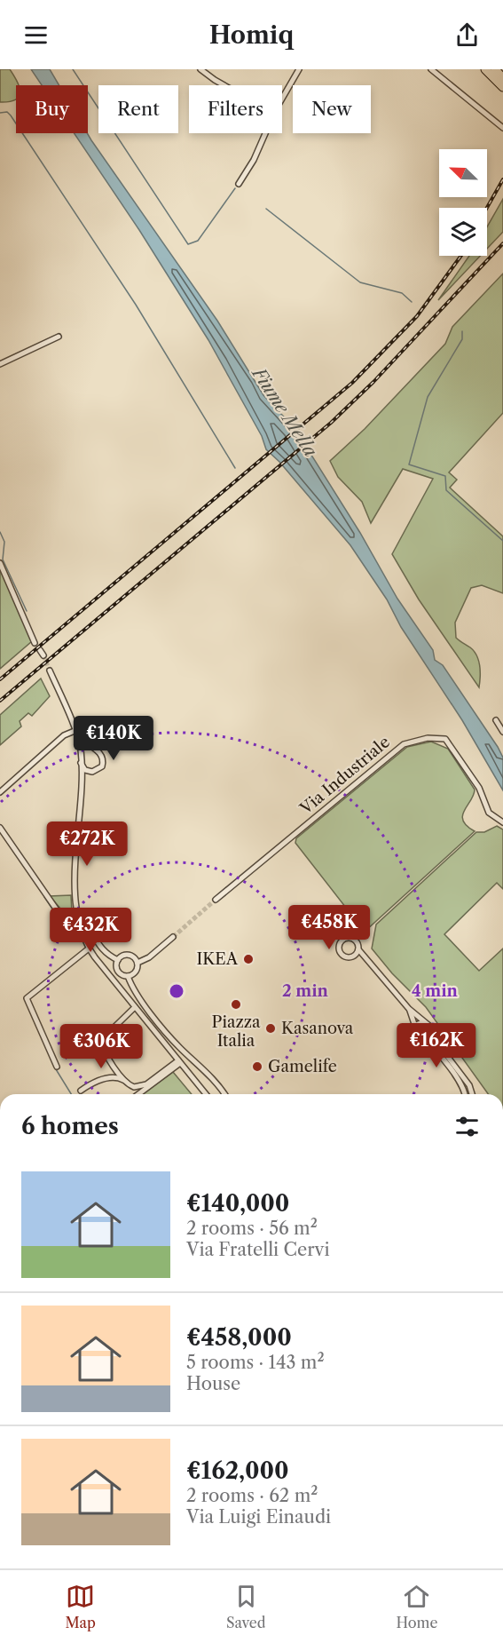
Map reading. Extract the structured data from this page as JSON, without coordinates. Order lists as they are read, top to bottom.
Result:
{
  "streets": {
    "street": ["Via Industriale"]
  },
  "water": ["Fiume Mella"],
  "places": [
    "IKEA",
    "Piazza Italia",
    "Kasanova",
    "Gamelife"
  ],
  "north": "top left",
  "page": {
    "header": "Homiq",
    "chip": [
      "Buy",
      "Rent",
      "Filters",
      "New"
    ],
    "price": [
      "€140K",
      "€272K",
      "€458K",
      "€432K",
      "€162K",
      "€306K"
    ],
    "heading": "6 homes",
    "list": [
      {
        "name": "€140,000",
        "note": "2 rooms · 56 m² · Via Fratelli Cervi"
      },
      {
        "name": "€458,000",
        "note": "5 rooms · 143 m² · House"
      },
      {
        "name": "€162,000",
        "note": "2 rooms · 62 m² · Via Luigi Einaudi"
      }
    ],
    "tabs": ["Map", "Saved", "Home"]
  },
  "rings": ["2 min", "4 min"]
}
